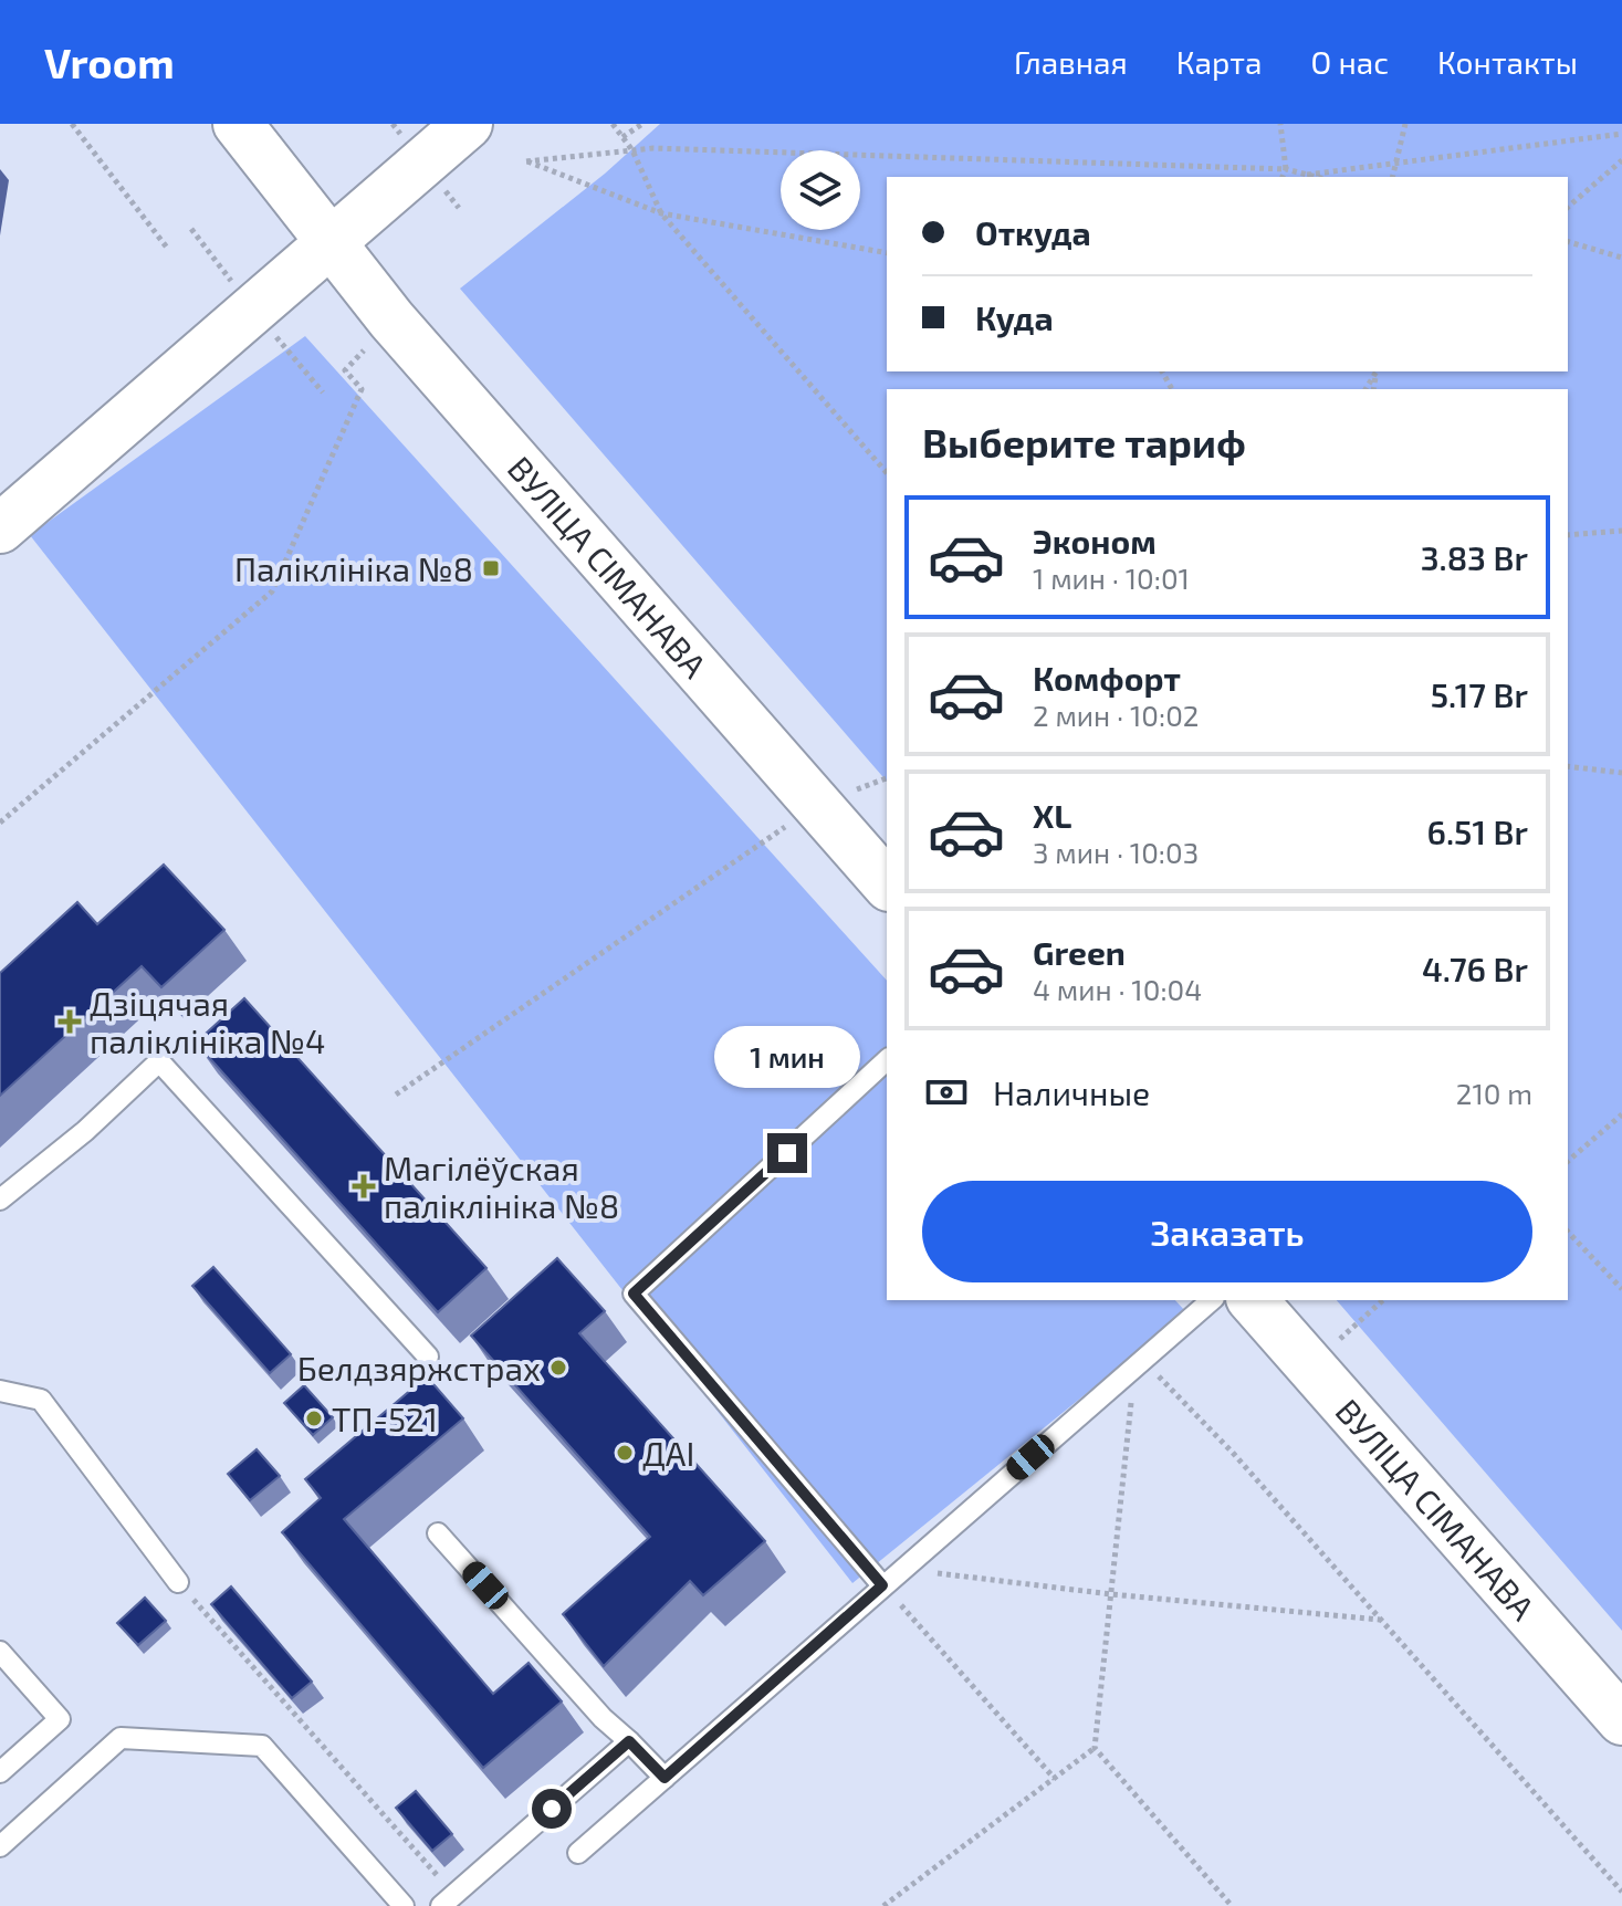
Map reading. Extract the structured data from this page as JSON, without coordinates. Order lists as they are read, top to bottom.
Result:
{
  "streets": {
    "main road": ["ВУЛІЦА СІМАНАВА"]
  },
  "places": {
    "transit": ["Паліклініка №8"],
    "health": ["Дзіцячая паліклініка №4", "Магілёўская паліклініка №8"],
    "other": ["Белдзяржстрах", "ТП-521", "ДАІ"]
  },
  "page": {
    "header": "Vroom",
    "nav": [
      "Главная",
      "Карта",
      "О нас",
      "Контакты"
    ],
    "banner": ["Откуда", "Куда"],
    "heading": "Выберите тариф",
    "list": [
      {
        "name": "Эконом",
        "note": "1 мин · 10:01",
        "value": "3.83 Br"
      },
      {
        "name": "Комфорт",
        "note": "2 мин · 10:02",
        "value": "5.17 Br"
      },
      {
        "name": "XL",
        "note": "3 мин · 10:03",
        "value": "6.51 Br"
      },
      {
        "name": "Green",
        "note": "4 мин · 10:04",
        "value": "4.76 Br"
      }
    ],
    "bubble": "1 мин",
    "pay": ["Наличные", "210 m"],
    "buttons": "Заказать"
  }
}
